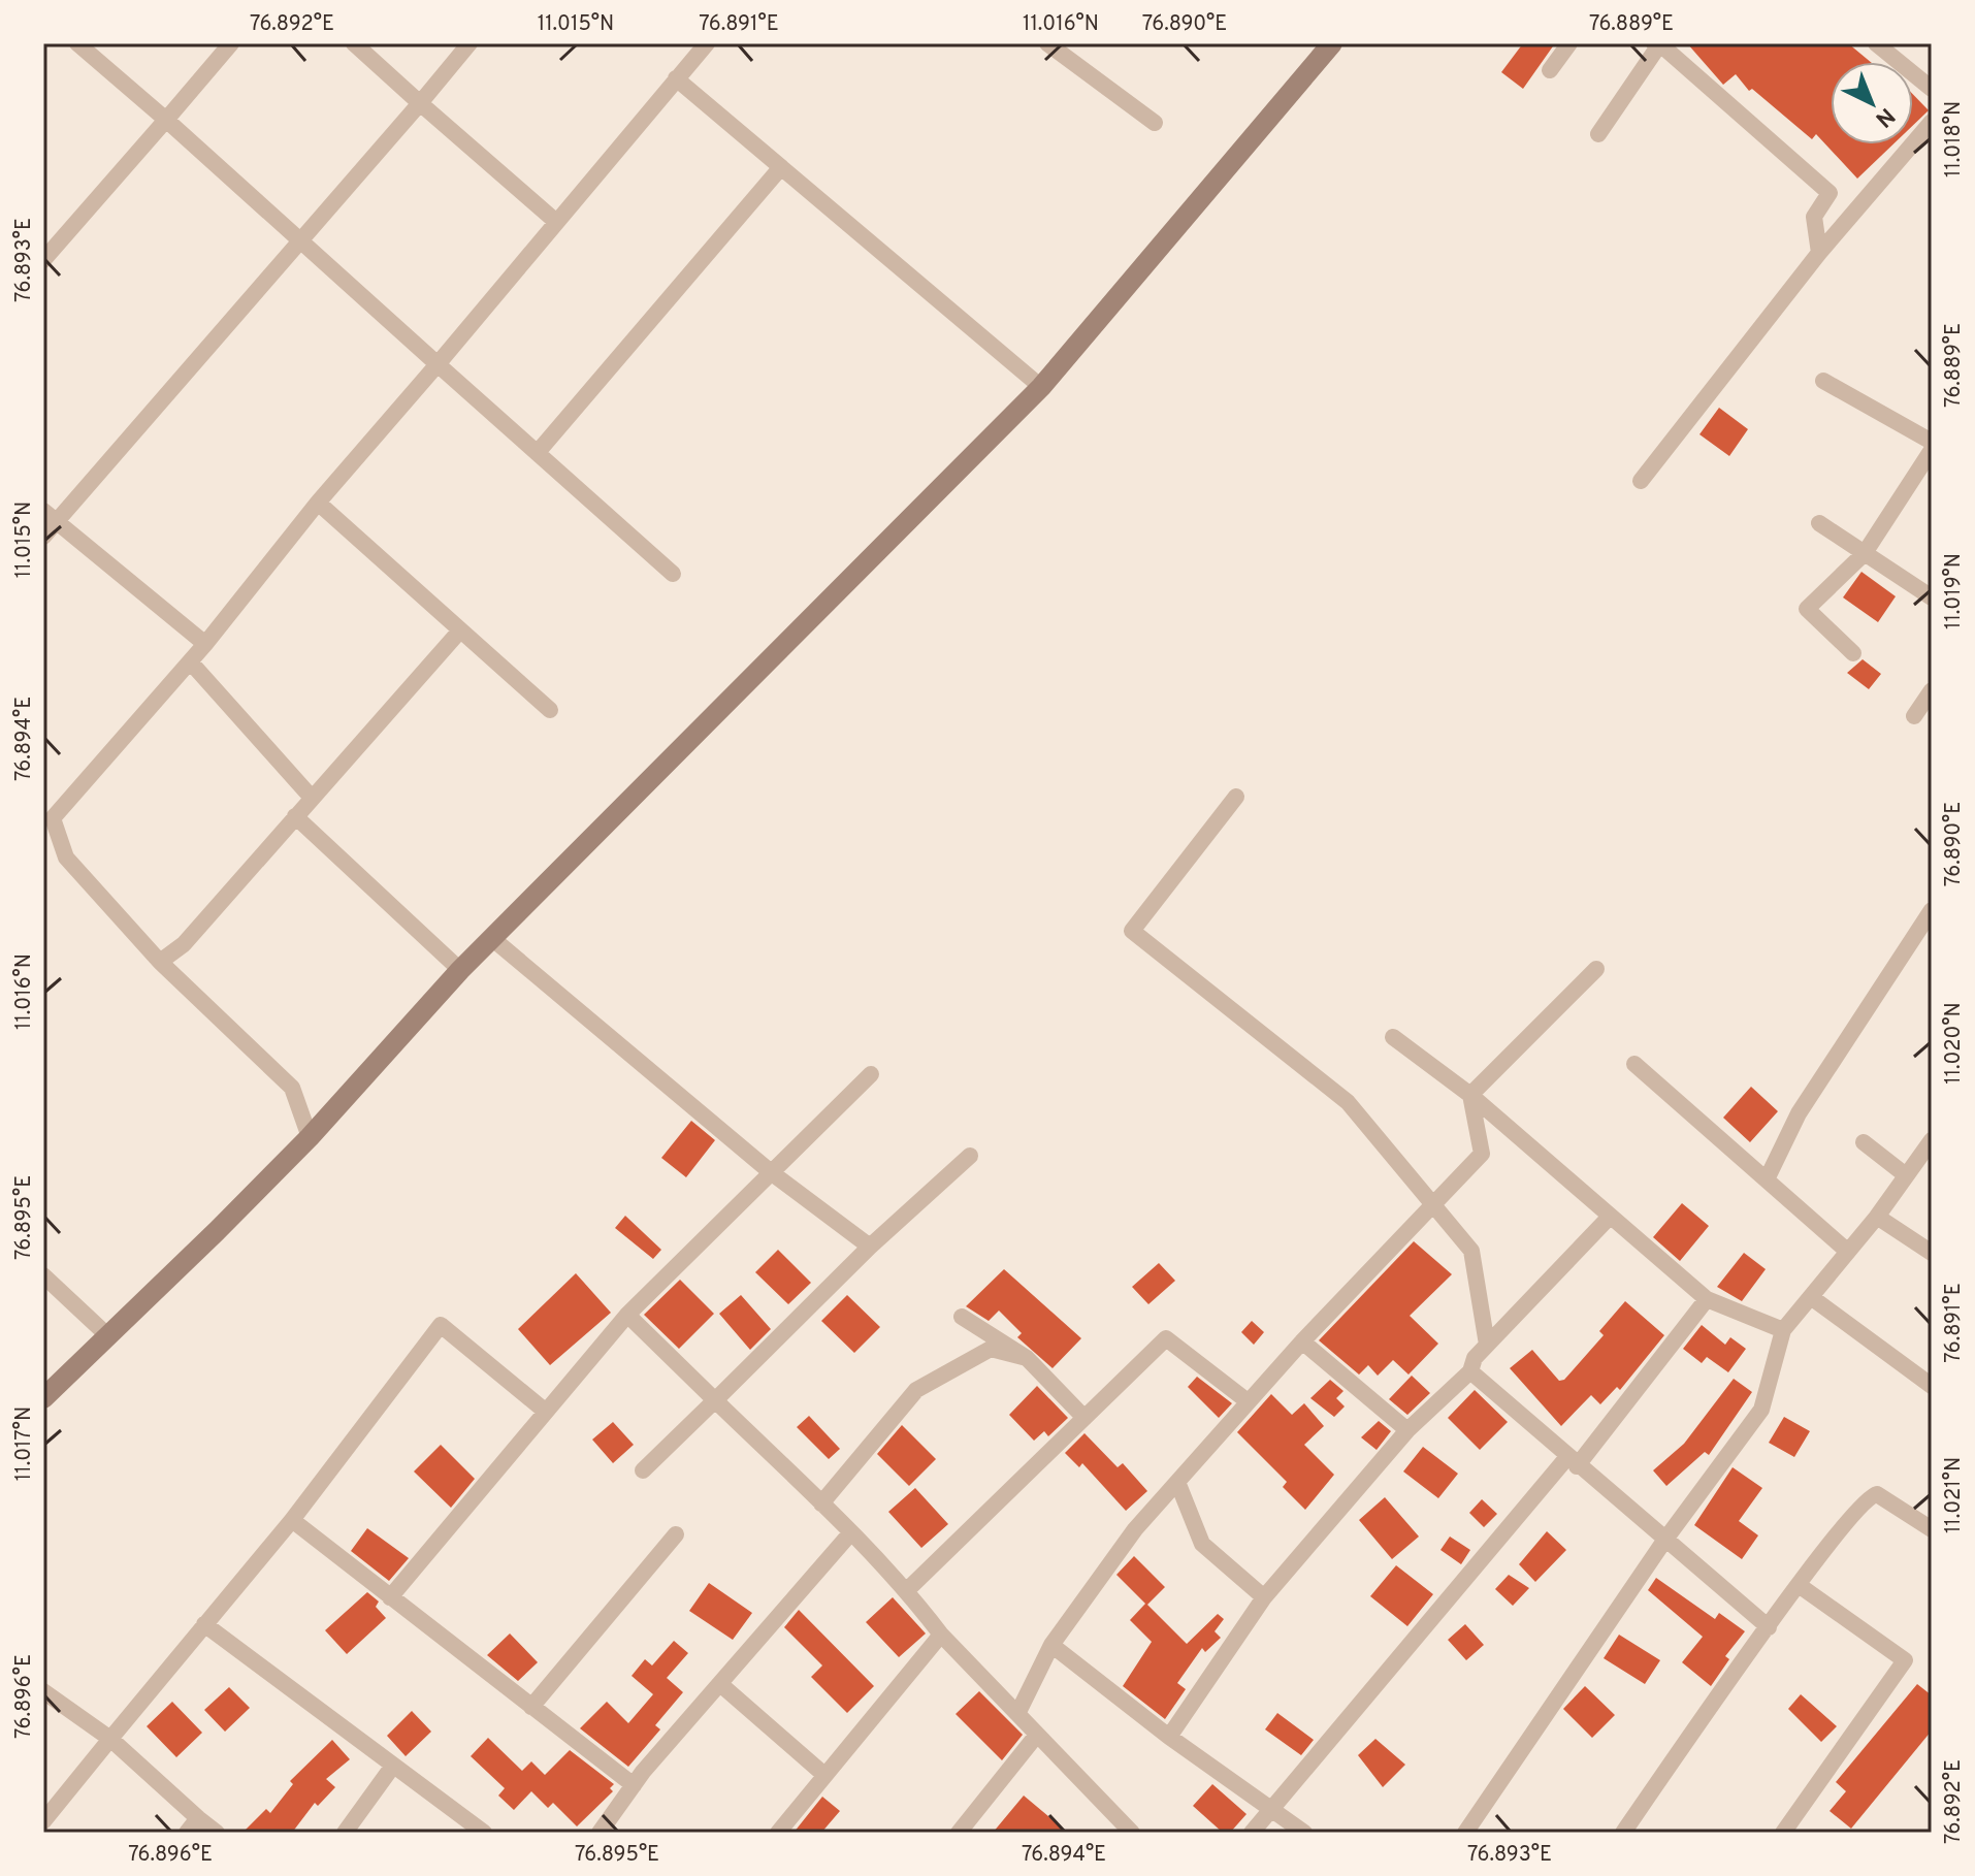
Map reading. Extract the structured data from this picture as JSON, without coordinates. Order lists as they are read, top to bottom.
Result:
{
  "north": "bottom right",
  "coordinates": [
    "76.892°E",
    "11.015°N",
    "76.891°E",
    "11.016°N",
    "76.890°E",
    "76.889°E",
    "11.018°N",
    "76.893°E",
    "11.019°N",
    "76.894°E",
    "11.020°N",
    "76.895°E",
    "11.017°N",
    "11.021°N",
    "76.896°E"
  ]
}
